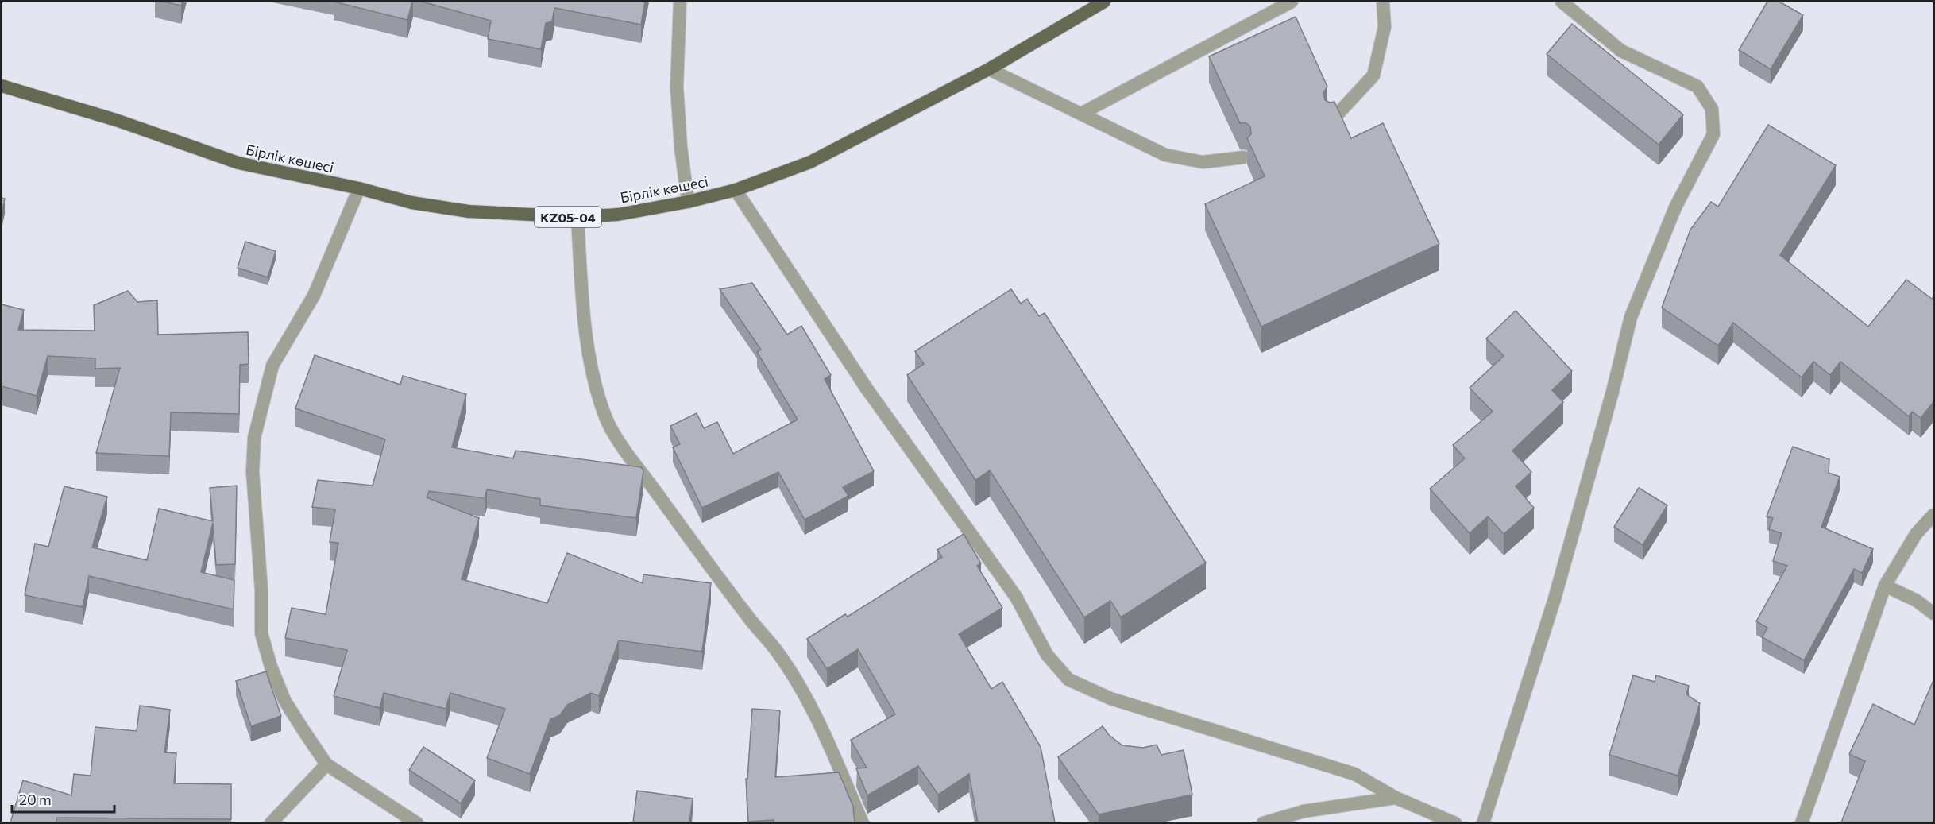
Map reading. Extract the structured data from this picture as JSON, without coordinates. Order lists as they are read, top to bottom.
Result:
{
  "streets": {
    "main road": ["Бірлік көшесі", "KZ05-04"]
  },
  "scale_bar": "20 m"
}
